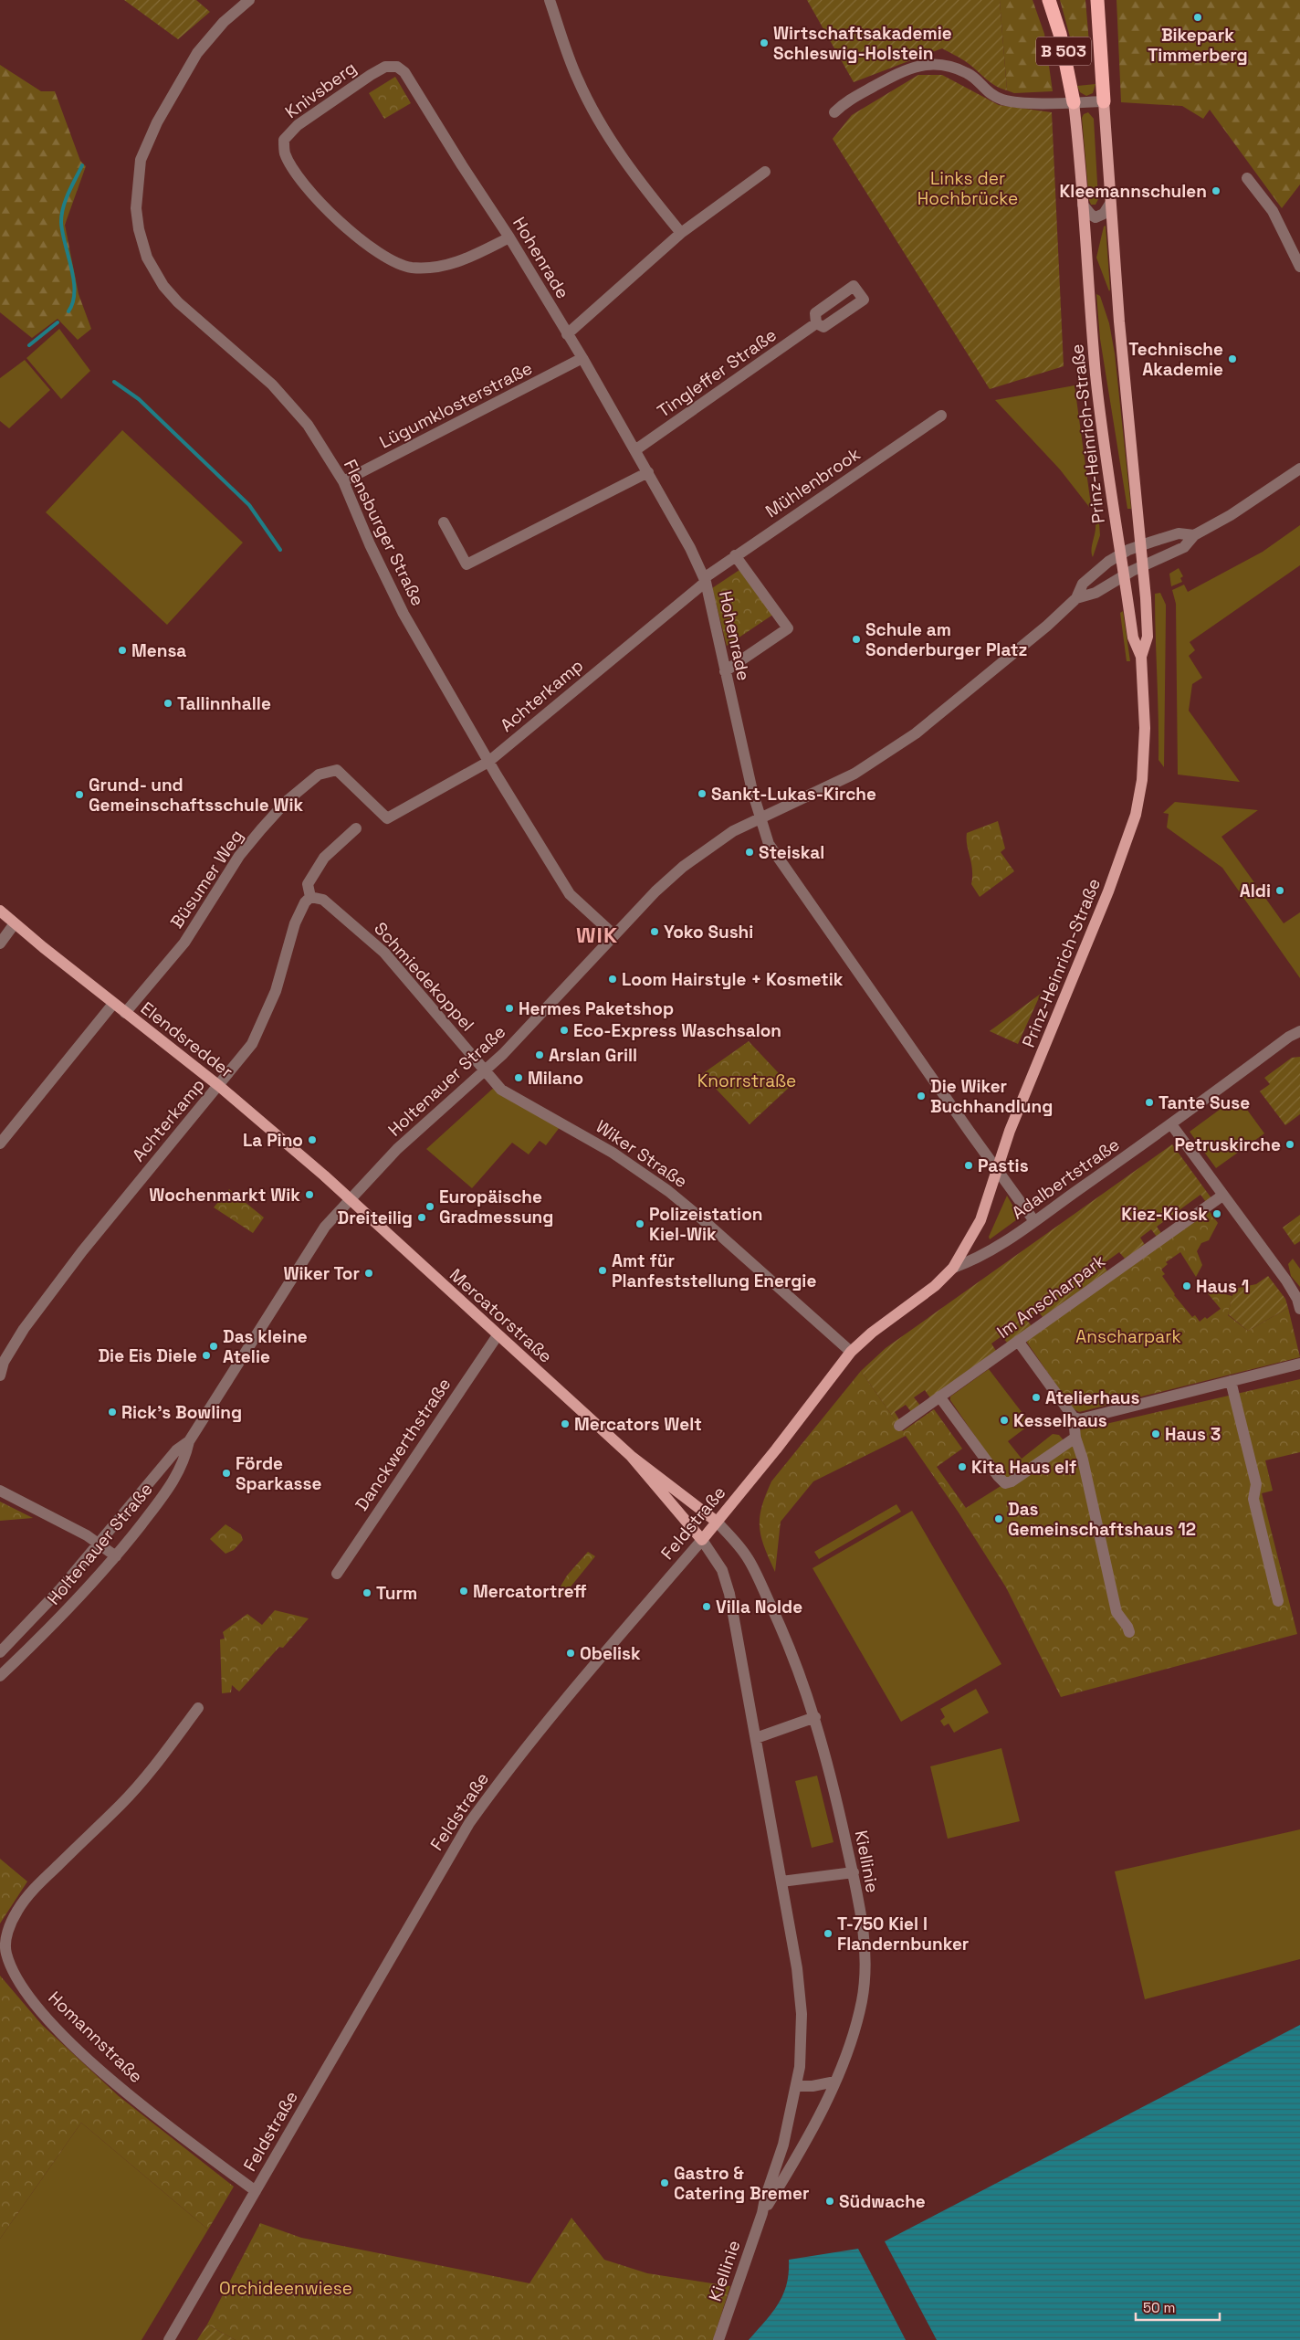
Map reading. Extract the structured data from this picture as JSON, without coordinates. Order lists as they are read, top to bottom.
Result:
{
  "streets": {
    "highway": ["B 503"],
    "main road": [
      "Prinz-Heinrich-Straße",
      "Elendsredder",
      "Adalbertstraße",
      "Mercatorstraße",
      "Feldstraße"
    ],
    "street": [
      "Knivsberg",
      "Hohenrade",
      "Tingleffer Straße",
      "Lügumklosterstraße",
      "Mühlenbrook",
      "Flensburger Straße",
      "Achterkamp",
      "Büsumer Weg",
      "Schmiedekoppel",
      "Holtenauer Straße",
      "Wiker Straße",
      "Im Anscharpark",
      "Danckwerthstraße",
      "Kiellinie",
      "Homannstraße"
    ]
  },
  "crossings": [
    ["B 503", "Prinz-Heinrich-Straße"],
    ["Knivsberg", "Hohenrade"],
    ["Hohenrade", "Tingleffer Straße"],
    ["Hohenrade", "Lügumklosterstraße"],
    ["Hohenrade", "Mühlenbrook"],
    ["Hohenrade", "Achterkamp"],
    ["Hohenrade", "Holtenauer Straße"],
    ["Lügumklosterstraße", "Flensburger Straße"],
    ["Prinz-Heinrich-Straße", "Holtenauer Straße"],
    ["Prinz-Heinrich-Straße", "Adalbertstraße"],
    ["Mühlenbrook", "Achterkamp"],
    ["Flensburger Straße", "Achterkamp"],
    ["Flensburger Straße", "Holtenauer Straße"],
    ["Achterkamp", "Büsumer Weg"],
    ["Achterkamp", "Schmiedekoppel"],
    ["Achterkamp", "Elendsredder"],
    ["Büsumer Weg", "Elendsredder"],
    ["Schmiedekoppel", "Holtenauer Straße"],
    ["Schmiedekoppel", "Wiker Straße"],
    ["Elendsredder", "Holtenauer Straße"],
    ["Elendsredder", "Mercatorstraße"],
    ["Holtenauer Straße", "Wiker Straße"],
    ["Holtenauer Straße", "Mercatorstraße"],
    ["Wiker Straße", "Adalbertstraße"],
    ["Wiker Straße", "Feldstraße"],
    ["Adalbertstraße", "Feldstraße"],
    ["Mercatorstraße", "Danckwerthstraße"],
    ["Mercatorstraße", "Feldstraße"],
    ["Mercatorstraße", "Kiellinie"],
    ["Feldstraße", "Kiellinie"],
    ["Feldstraße", "Homannstraße"]
  ],
  "districts": ["WIK"],
  "parks": [
    "Links der Hochbrücke",
    "Knorrstraße",
    "Anscharpark",
    "Orchideenwiese"
  ],
  "places": [
    "Bikepark Timmerberg",
    "Wirtschaftsakademie Schleswig-Holstein",
    "Kleemannschulen",
    "Technische Akademie",
    "Schule am Sonderburger Platz",
    "Mensa",
    "Tallinnhalle",
    "Sankt-Lukas-Kirche",
    "Grund- und Gemeinschaftsschule Wik",
    "Steiskal",
    "Aldi",
    "Yoko Sushi",
    "Loom Hairstyle + Kosmetik",
    "Hermes Paketshop",
    "Eco-Express Waschsalon",
    "Arslan Grill",
    "Milano",
    "Die Wiker Buchhandlung",
    "Tante Suse",
    "La Pino",
    "Petruskirche",
    "Pastis",
    "Wochenmarkt Wik",
    "Europäische Gradmessung",
    "Kiez-Kiosk",
    "Dreiteilig",
    "Polizeistation Kiel-Wik",
    "Amt für Planfeststellung Energie",
    "Wiker Tor",
    "Haus 1",
    "Das kleine Atelie",
    "Die Eis Diele",
    "Atelierhaus",
    "Rick’s Bowling",
    "Kesselhaus",
    "Mercators Welt",
    "Haus 3",
    "Kita Haus elf",
    "Förde Sparkasse",
    "Das Gemeinschaftshaus 12",
    "Mercatortreff",
    "Turm",
    "Villa Nolde",
    "Obelisk",
    "T-750 Kiel I Flandernbunker",
    "Gastro & Catering Bremer",
    "Südwache"
  ],
  "scale_bar": "50 m"
}
